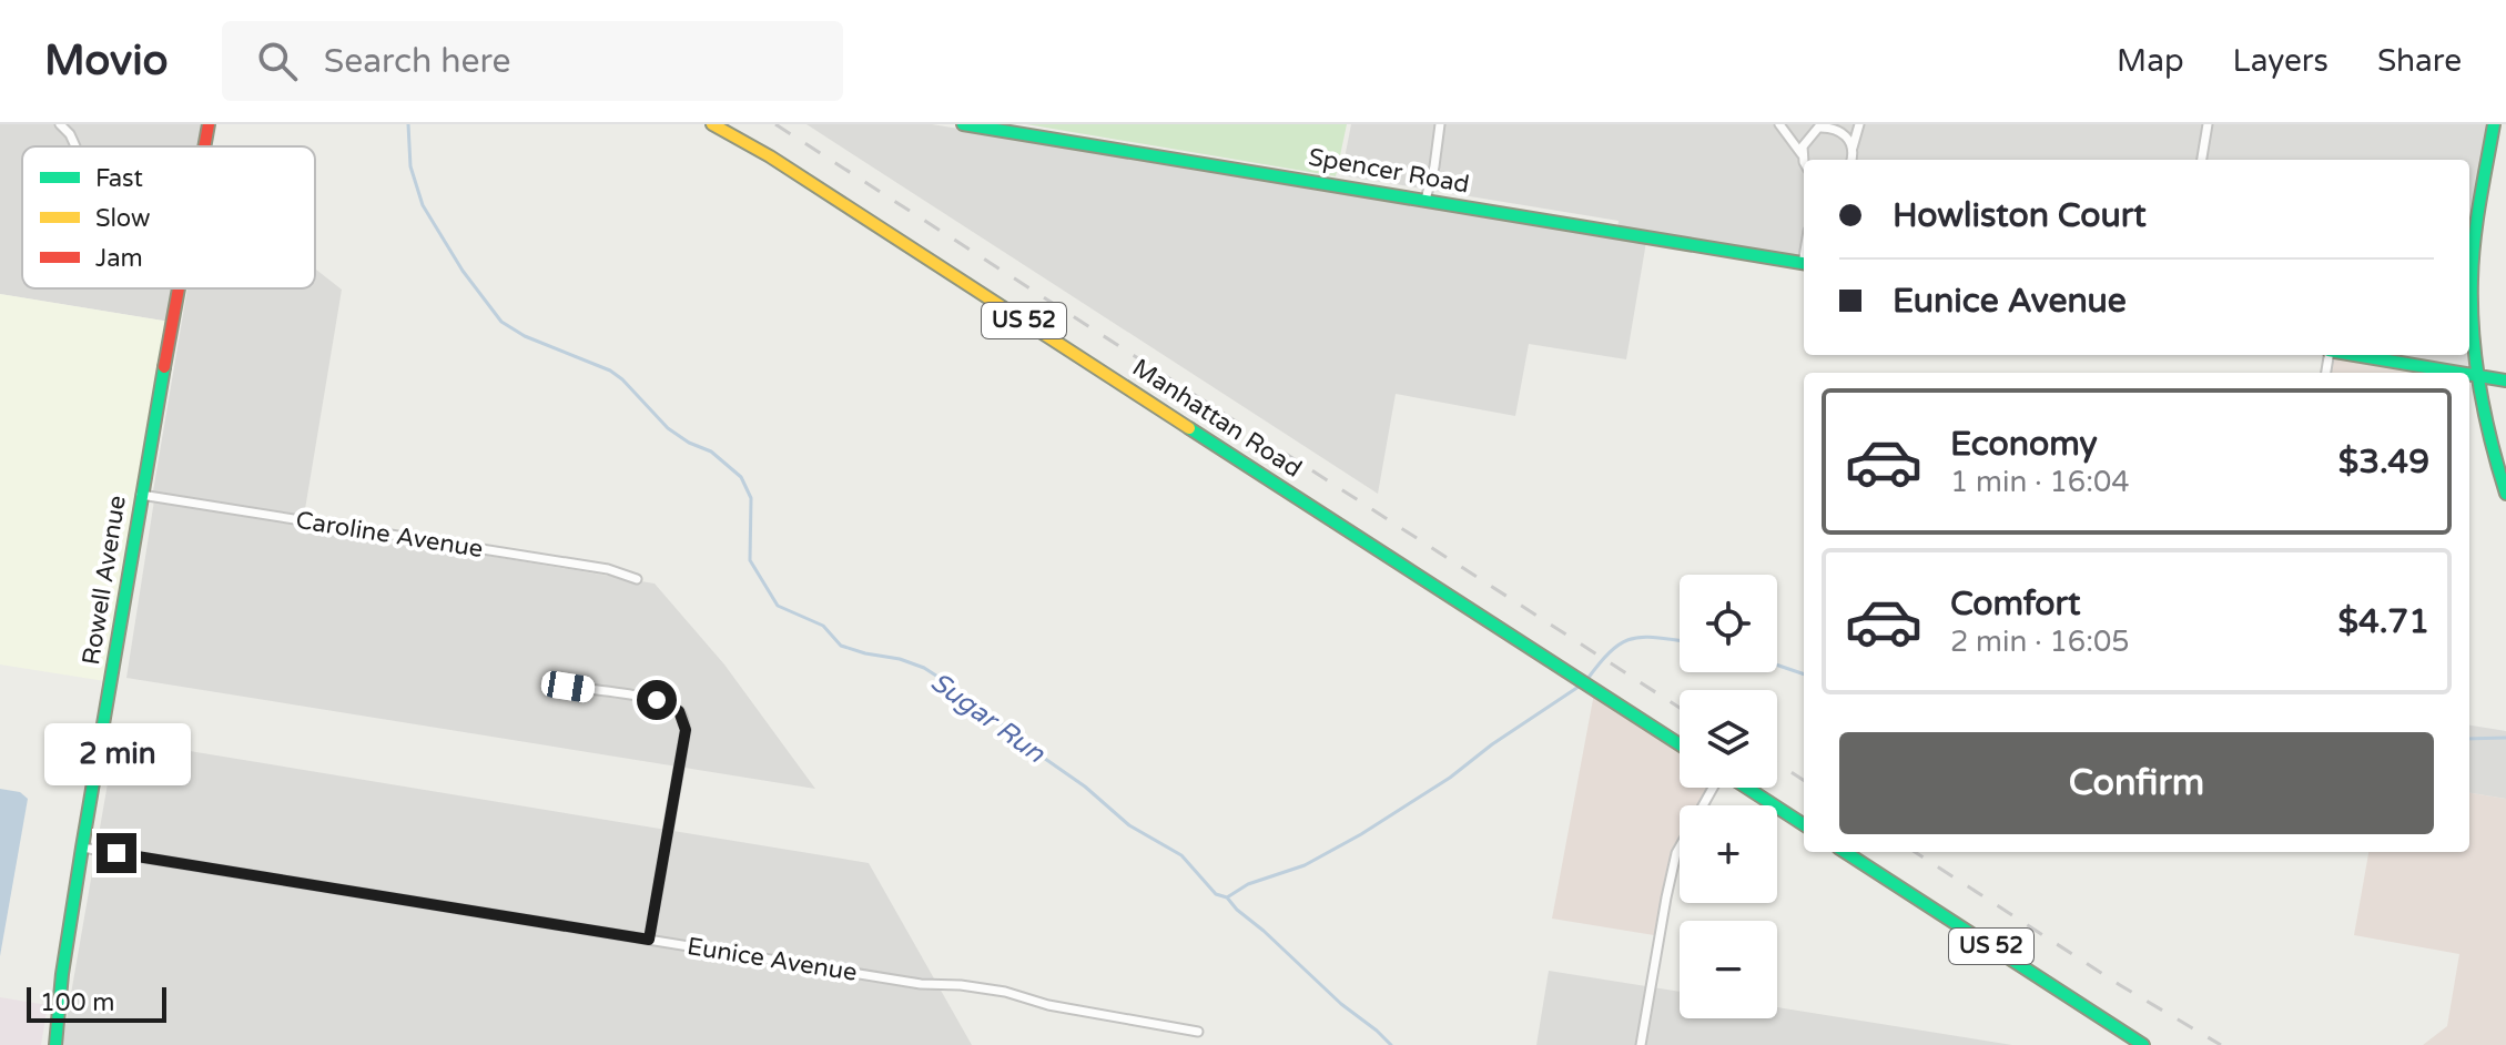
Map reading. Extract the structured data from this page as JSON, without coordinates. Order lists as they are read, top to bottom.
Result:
{
  "streets": {
    "street": [
      "Spencer Road",
      "US 52",
      "Manhattan Road",
      "Caroline Avenue",
      "Rowell Avenue",
      "Eunice Avenue"
    ]
  },
  "crossings": [
    ["Caroline Avenue", "Rowell Avenue"],
    ["Rowell Avenue", "Eunice Avenue"]
  ],
  "water": ["Sugar Run"],
  "legend": ["Fast", "Slow", "Jam"],
  "scale_bar": "100 m",
  "page": {
    "header": "Movio",
    "search": "Search here",
    "nav": ["Map", "Layers", "Share"],
    "banner": ["Howliston Court", "Eunice Avenue"],
    "list": [
      {
        "name": "Economy",
        "note": "1 min · 16:04",
        "value": "$3.49"
      },
      {
        "name": "Comfort",
        "note": "2 min · 16:05",
        "value": "$4.71"
      }
    ],
    "map_buttons": ["+", "−"],
    "buttons": "Confirm",
    "bubble": "2 min",
    "scale": "100 m"
  }
}
